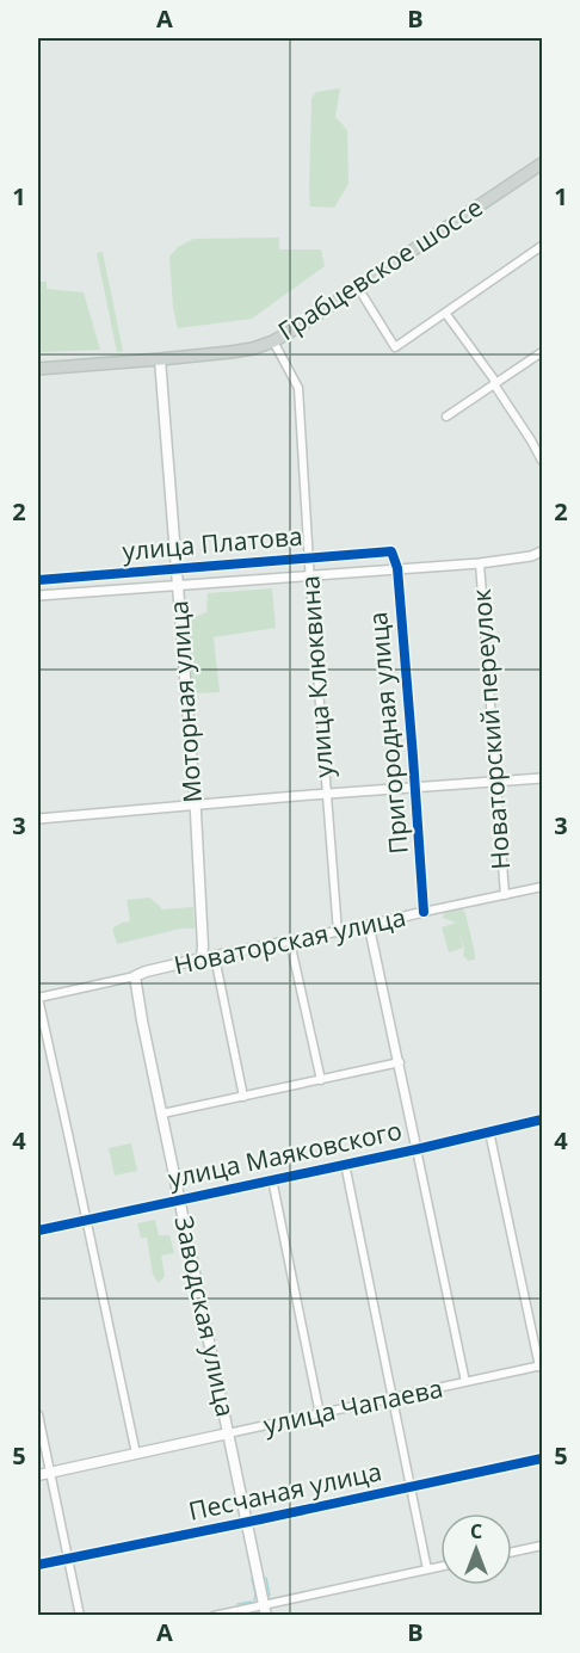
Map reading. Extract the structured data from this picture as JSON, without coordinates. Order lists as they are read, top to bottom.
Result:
{
  "streets": {
    "main road": [
      "Грабцевское шоссе",
      "Моторная улица",
      "Новаторская улица",
      "Заводская улица",
      "улица Чапаева"
    ],
    "street": [
      "улица Платова",
      "улица Клюквина",
      "Новаторский переулок",
      "Пригородная улица",
      "улица Маяковского",
      "Песчаная улица"
    ]
  },
  "crossings": [
    ["Грабцевское шоссе", "улица Клюквина"],
    ["Грабцевское шоссе", "Моторная улица"],
    ["улица Платова", "улица Клюквина"],
    ["улица Платова", "Моторная улица"],
    ["улица Платова", "Новаторский переулок"],
    ["улица Платова", "Пригородная улица"],
    ["улица Клюквина", "Новаторская улица"],
    ["Моторная улица", "Новаторская улица"],
    ["Новаторский переулок", "Новаторская улица"],
    ["Пригородная улица", "Новаторская улица"],
    ["Новаторская улица", "Заводская улица"],
    ["улица Маяковского", "Заводская улица"],
    ["Заводская улица", "улица Чапаева"],
    ["Заводская улица", "Песчаная улица"]
  ],
  "north": "top",
  "grid": {
    "columns": ["A", "B"],
    "rows": [
      "1",
      "2",
      "3",
      "4",
      "5"
    ]
  }
}
